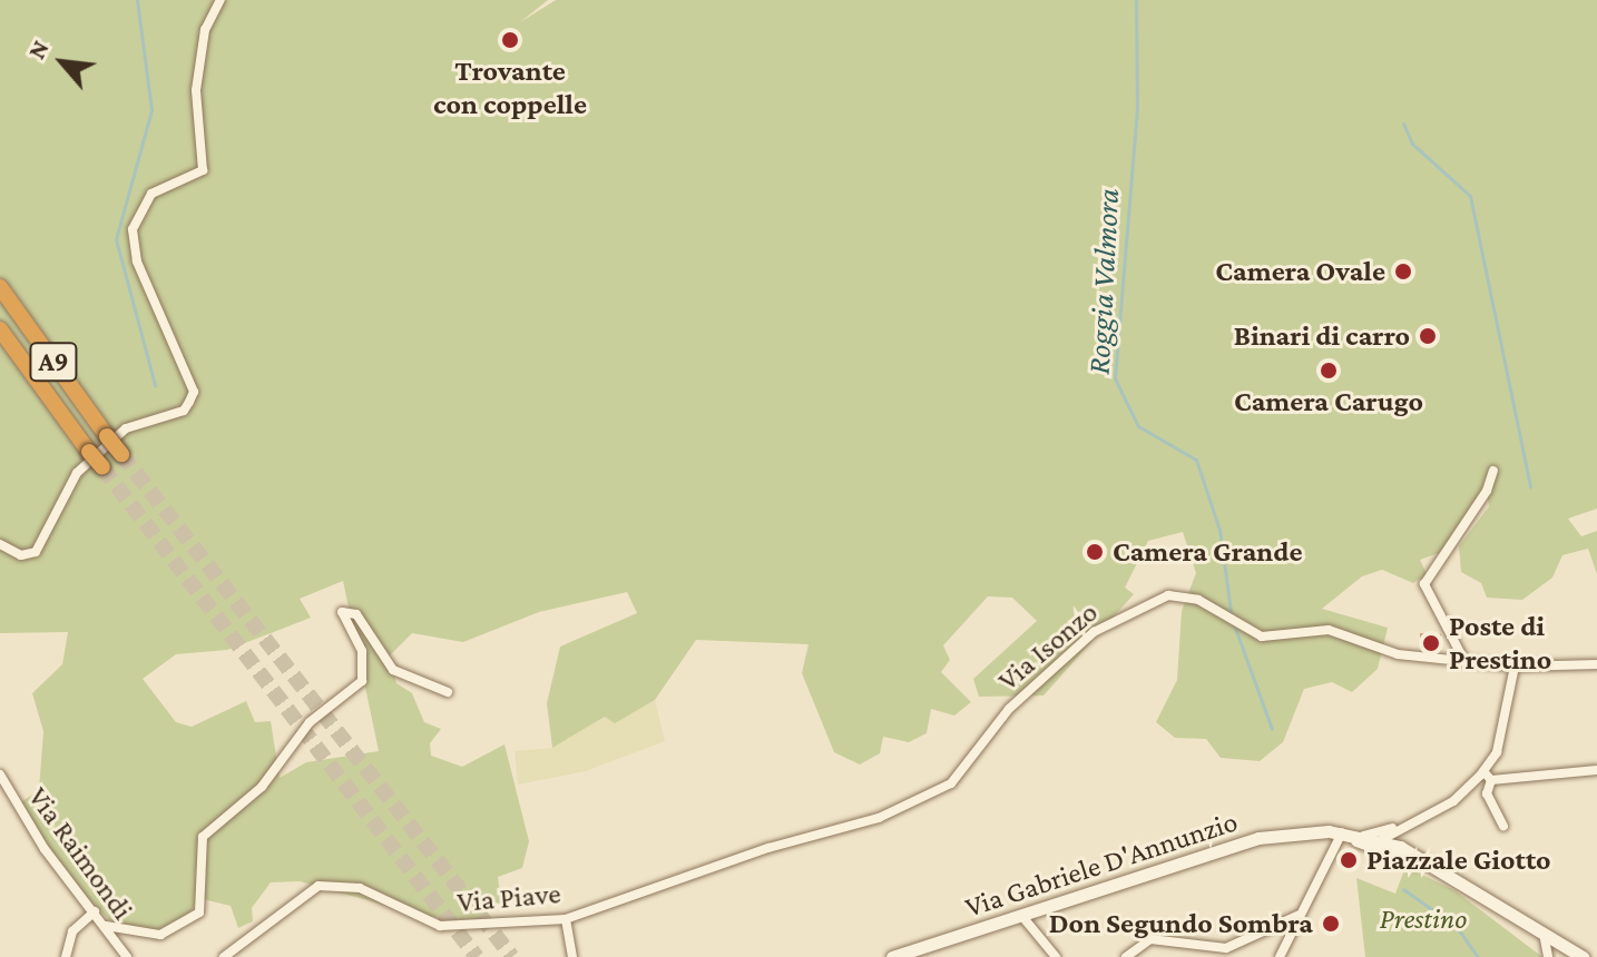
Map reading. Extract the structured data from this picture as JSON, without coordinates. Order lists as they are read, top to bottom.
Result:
{
  "streets": {
    "highway": ["A9"],
    "main road": ["Via Gabriele D'Annunzio"],
    "street": ["Via Isonzo", "Via Raimondi", "Via Piave"]
  },
  "crossings": [
    ["Via Isonzo", "Via Piave"]
  ],
  "water": ["Roggia Valmora"],
  "parks": ["Prestino"],
  "places": [
    "Trovante con coppelle",
    "Camera Ovale",
    "Binari di carro",
    "Camera Carugo",
    "Camera Grande",
    "Poste di Prestino",
    "Piazzale Giotto",
    "Don Segundo Sombra"
  ],
  "north": "top left"
}
